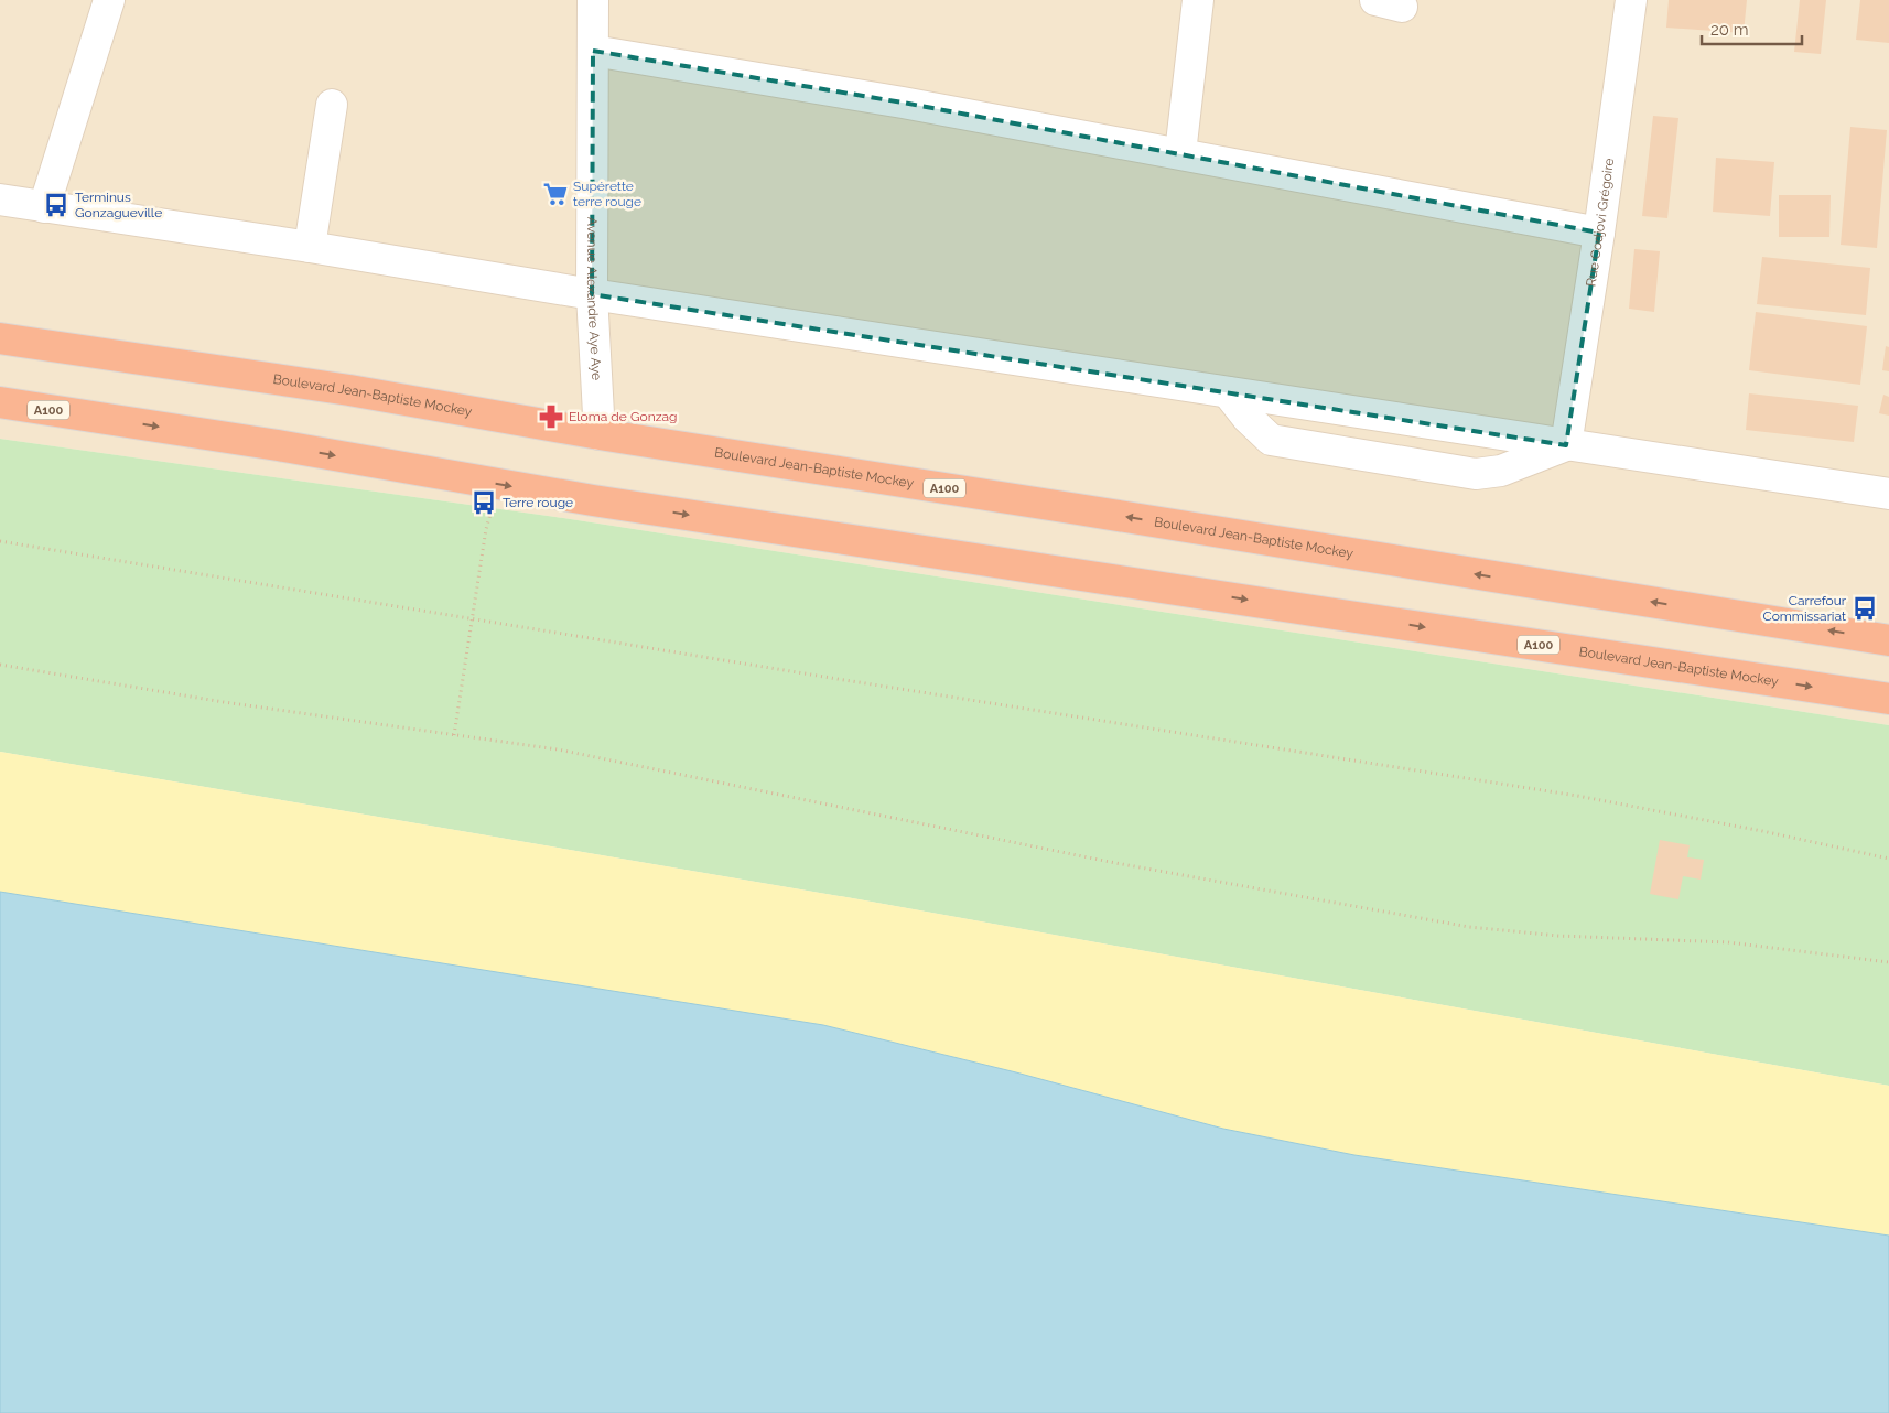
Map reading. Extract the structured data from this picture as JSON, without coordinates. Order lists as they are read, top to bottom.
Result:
{
  "streets": {
    "highway": ["Boulevard Jean-Baptiste Mockey", "A100"],
    "street": ["Rue Codjovi Grégoire", "Avenue Alexandre Aye Aye"]
  },
  "crossings": [
    ["Avenue Alexandre Aye Aye", "Boulevard Jean-Baptiste Mockey"]
  ],
  "places": {
    "supermarket": ["Supérette terre rouge"],
    "bus stop": ["Terminus Gonzagueville", "Terre rouge", "Carrefour Commissariat"],
    "pharmacy": ["Eloma de Gonzag"]
  },
  "scale_bar": "20 m"
}
